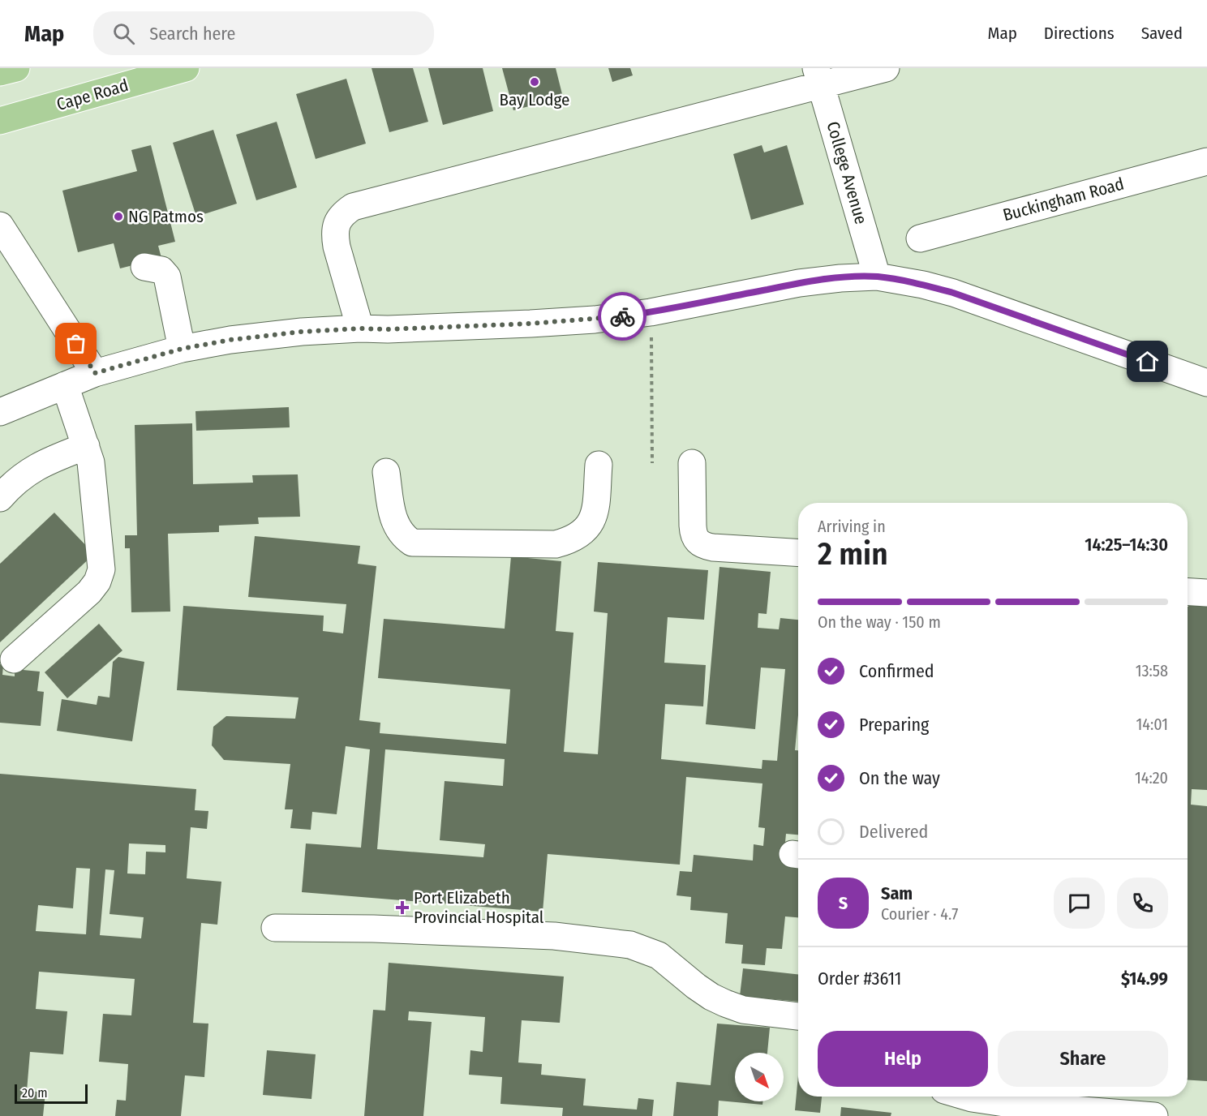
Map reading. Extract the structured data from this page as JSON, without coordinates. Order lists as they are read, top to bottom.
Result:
{
  "streets": {
    "main road": ["Cape Road"],
    "street": ["College Avenue", "Buckingham Road"]
  },
  "places": {
    "other": ["Bay Lodge", "NG Patmos"],
    "health": ["Port Elizabeth Provincial Hospital"]
  },
  "scale_bar": "20 m",
  "north": "bottom right",
  "page": {
    "header": "Map",
    "search": "Search here",
    "nav": ["Map", "Directions", "Saved"],
    "heading": ["2 min", "Arriving in", "14:25–14:30"],
    "panel": [
      "Sam",
      "Courier · 4.7",
      "Order #3611",
      "$14.99"
    ],
    "bar": "On the way · 150 m",
    "list": [
      ["Confirmed", "13:58"],
      ["Preparing", "14:01"],
      ["On the way", "14:20"],
      "Delivered"
    ],
    "round": "S",
    "buttons": ["Help", "Share"],
    "scale": "20 m"
  }
}
